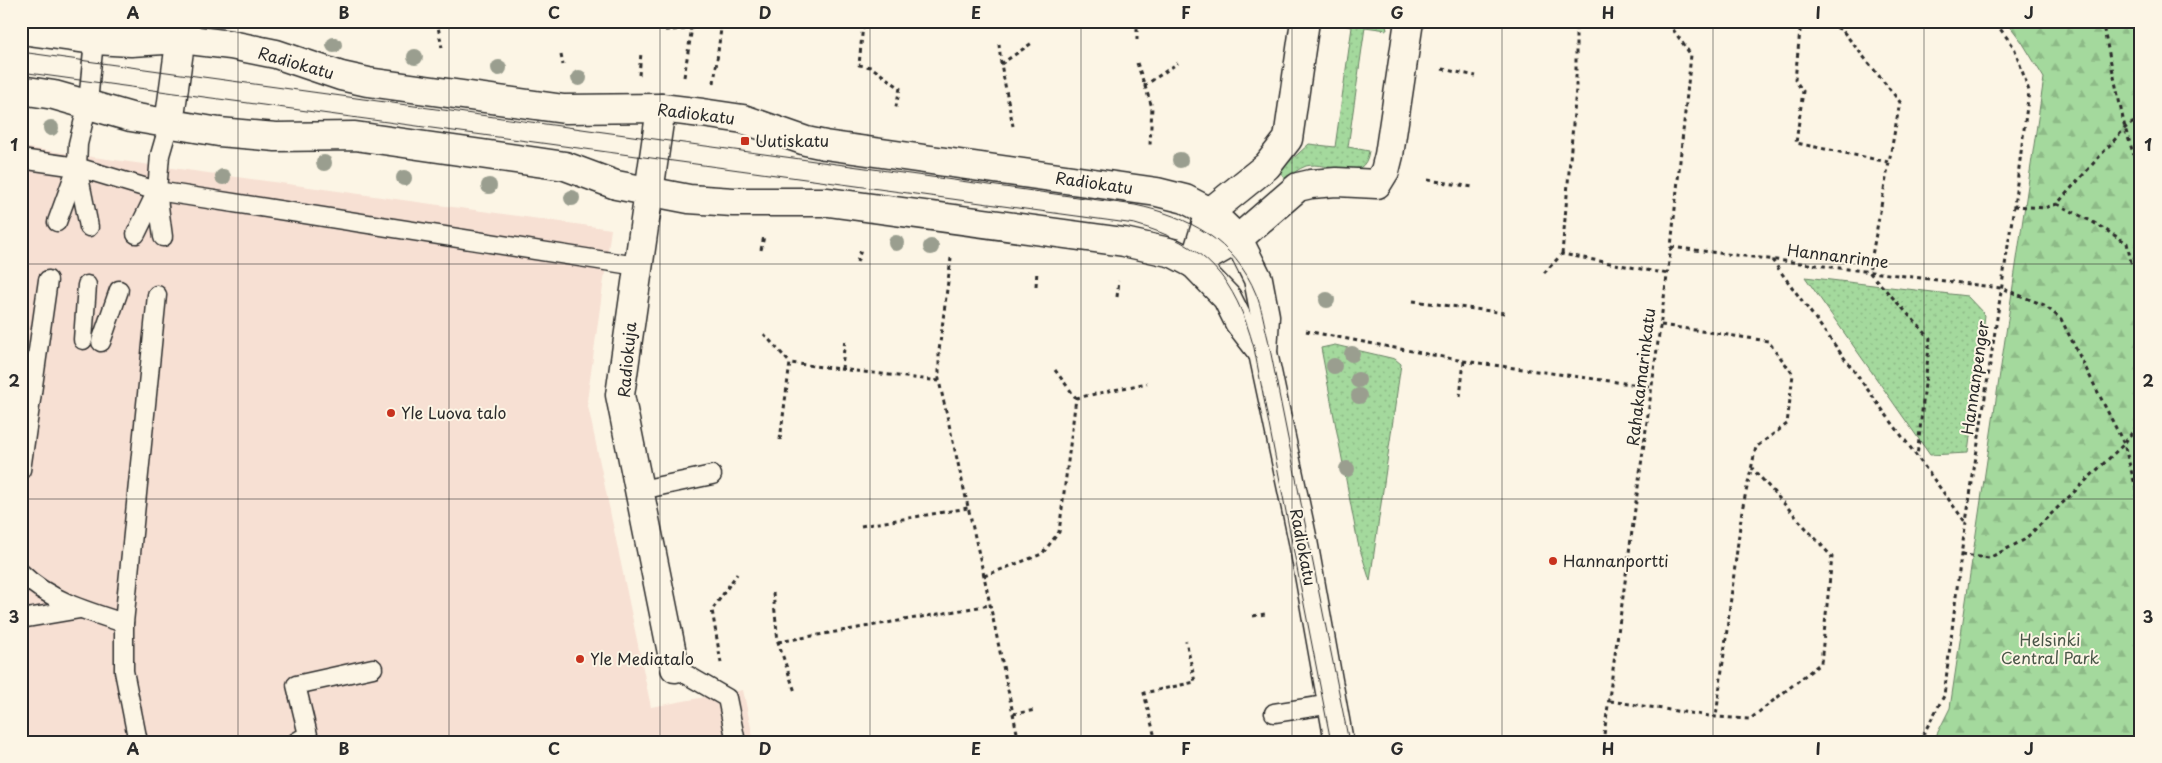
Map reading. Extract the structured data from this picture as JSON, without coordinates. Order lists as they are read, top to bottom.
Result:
{
  "streets": {
    "street": ["Radiokatu", "Radiokuja"],
    "path": ["Hannanrinne", "Rahakamarinkatu", "Hannanpenger"]
  },
  "crossings": [
    ["Radiokatu", "Radiokuja"],
    ["Hannanrinne", "Rahakamarinkatu"],
    ["Hannanrinne", "Hannanpenger"]
  ],
  "parks": ["Helsinki Central Park"],
  "places": {
    "transit": ["Uutiskatu"],
    "other": ["Yle Luova talo", "Hannanportti", "Yle Mediatalo"]
  },
  "grid": {
    "columns": [
      "A",
      "B",
      "C",
      "D",
      "E",
      "F",
      "G",
      "H",
      "I",
      "J"
    ],
    "rows": ["1", "2", "3"]
  }
}
